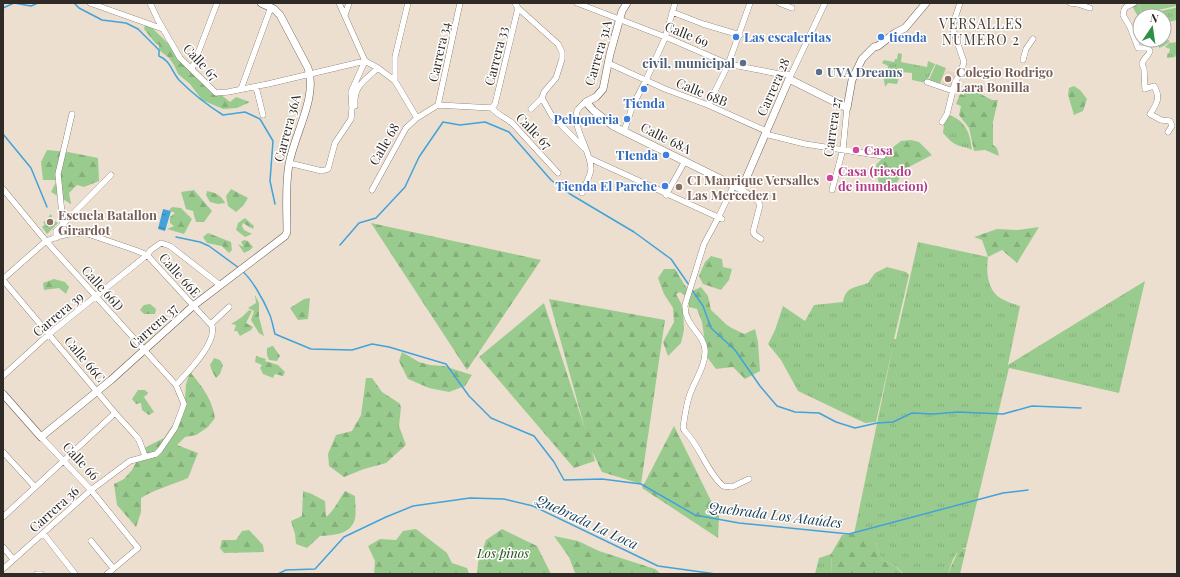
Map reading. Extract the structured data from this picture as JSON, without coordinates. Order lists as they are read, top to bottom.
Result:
{
  "streets": {
    "street": [
      "Calle 69",
      "Carrera 34",
      "Carrera 31A",
      "Carrera 33",
      "Calle 67",
      "Carrera 28",
      "Calle 68B",
      "Carrera 27",
      "Carrera 36A",
      "Calle 68A",
      "Calle 68",
      "Calle 66E",
      "Calle 66D",
      "Carrera 39",
      "Carrera 37",
      "Calle 66C",
      "Calle 66",
      "Carrera 36"
    ]
  },
  "crossings": [
    ["Calle 69", "Carrera 31A"],
    ["Calle 69", "Carrera 28"],
    ["Calle 69", "Carrera 27"],
    ["Carrera 34", "Calle 68"],
    ["Carrera 31A", "Calle 68B"],
    ["Carrera 31A", "Calle 68A"],
    ["Carrera 33", "Calle 67"],
    ["Carrera 28", "Calle 68B"],
    ["Carrera 28", "Calle 68A"],
    ["Calle 68B", "Carrera 27"],
    ["Carrera 36A", "Carrera 37"],
    ["Calle 66E", "Calle 66D"],
    ["Calle 66E", "Carrera 39"],
    ["Calle 66E", "Carrera 37"],
    ["Calle 66D", "Carrera 39"],
    ["Calle 66D", "Carrera 37"],
    ["Calle 66D", "Carrera 36"],
    ["Carrera 39", "Carrera 37"],
    ["Carrera 39", "Calle 66C"],
    ["Carrera 37", "Calle 66C"],
    ["Carrera 37", "Calle 66"],
    ["Calle 66C", "Carrera 36"],
    ["Calle 66", "Carrera 36"]
  ],
  "districts": ["VERSALLES NUMERO 2"],
  "water": ["Quebrada Los Ataúdes", "Quebrada La Loca"],
  "parks": ["Los pinos"],
  "places": [
    "Las escaleritas",
    "tienda",
    "civil, municipal",
    "UVA Dreams",
    "Colegio Rodrigo Lara Bonilla",
    "Tienda",
    "Peluqueria",
    "Casa",
    "TIenda",
    "Casa (riesdo de inundacion)",
    "Tienda El Parche",
    "CI Manrique Versalles Las Mercedez 1",
    "Escuela Batallon Girardot"
  ],
  "north": "top"
}
